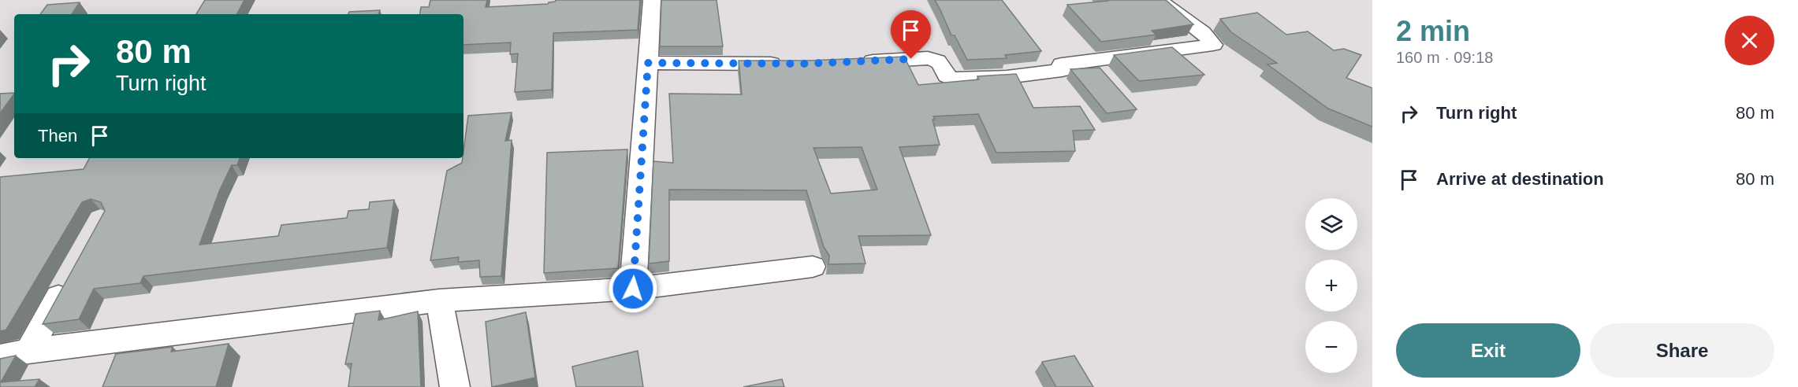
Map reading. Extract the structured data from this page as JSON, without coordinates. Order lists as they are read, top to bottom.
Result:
{
  "page": {
    "heading": ["2 min", "160 m · 09:18"],
    "turn": ["80 m", "Turn right"],
    "list": [
      {
        "name": "Turn right",
        "value": "80 m"
      },
      {
        "name": "Arrive at destination",
        "value": "80 m"
      }
    ],
    "then": "Then",
    "map_buttons": ["+", "−"],
    "buttons": ["Exit", "Share"]
  }
}
